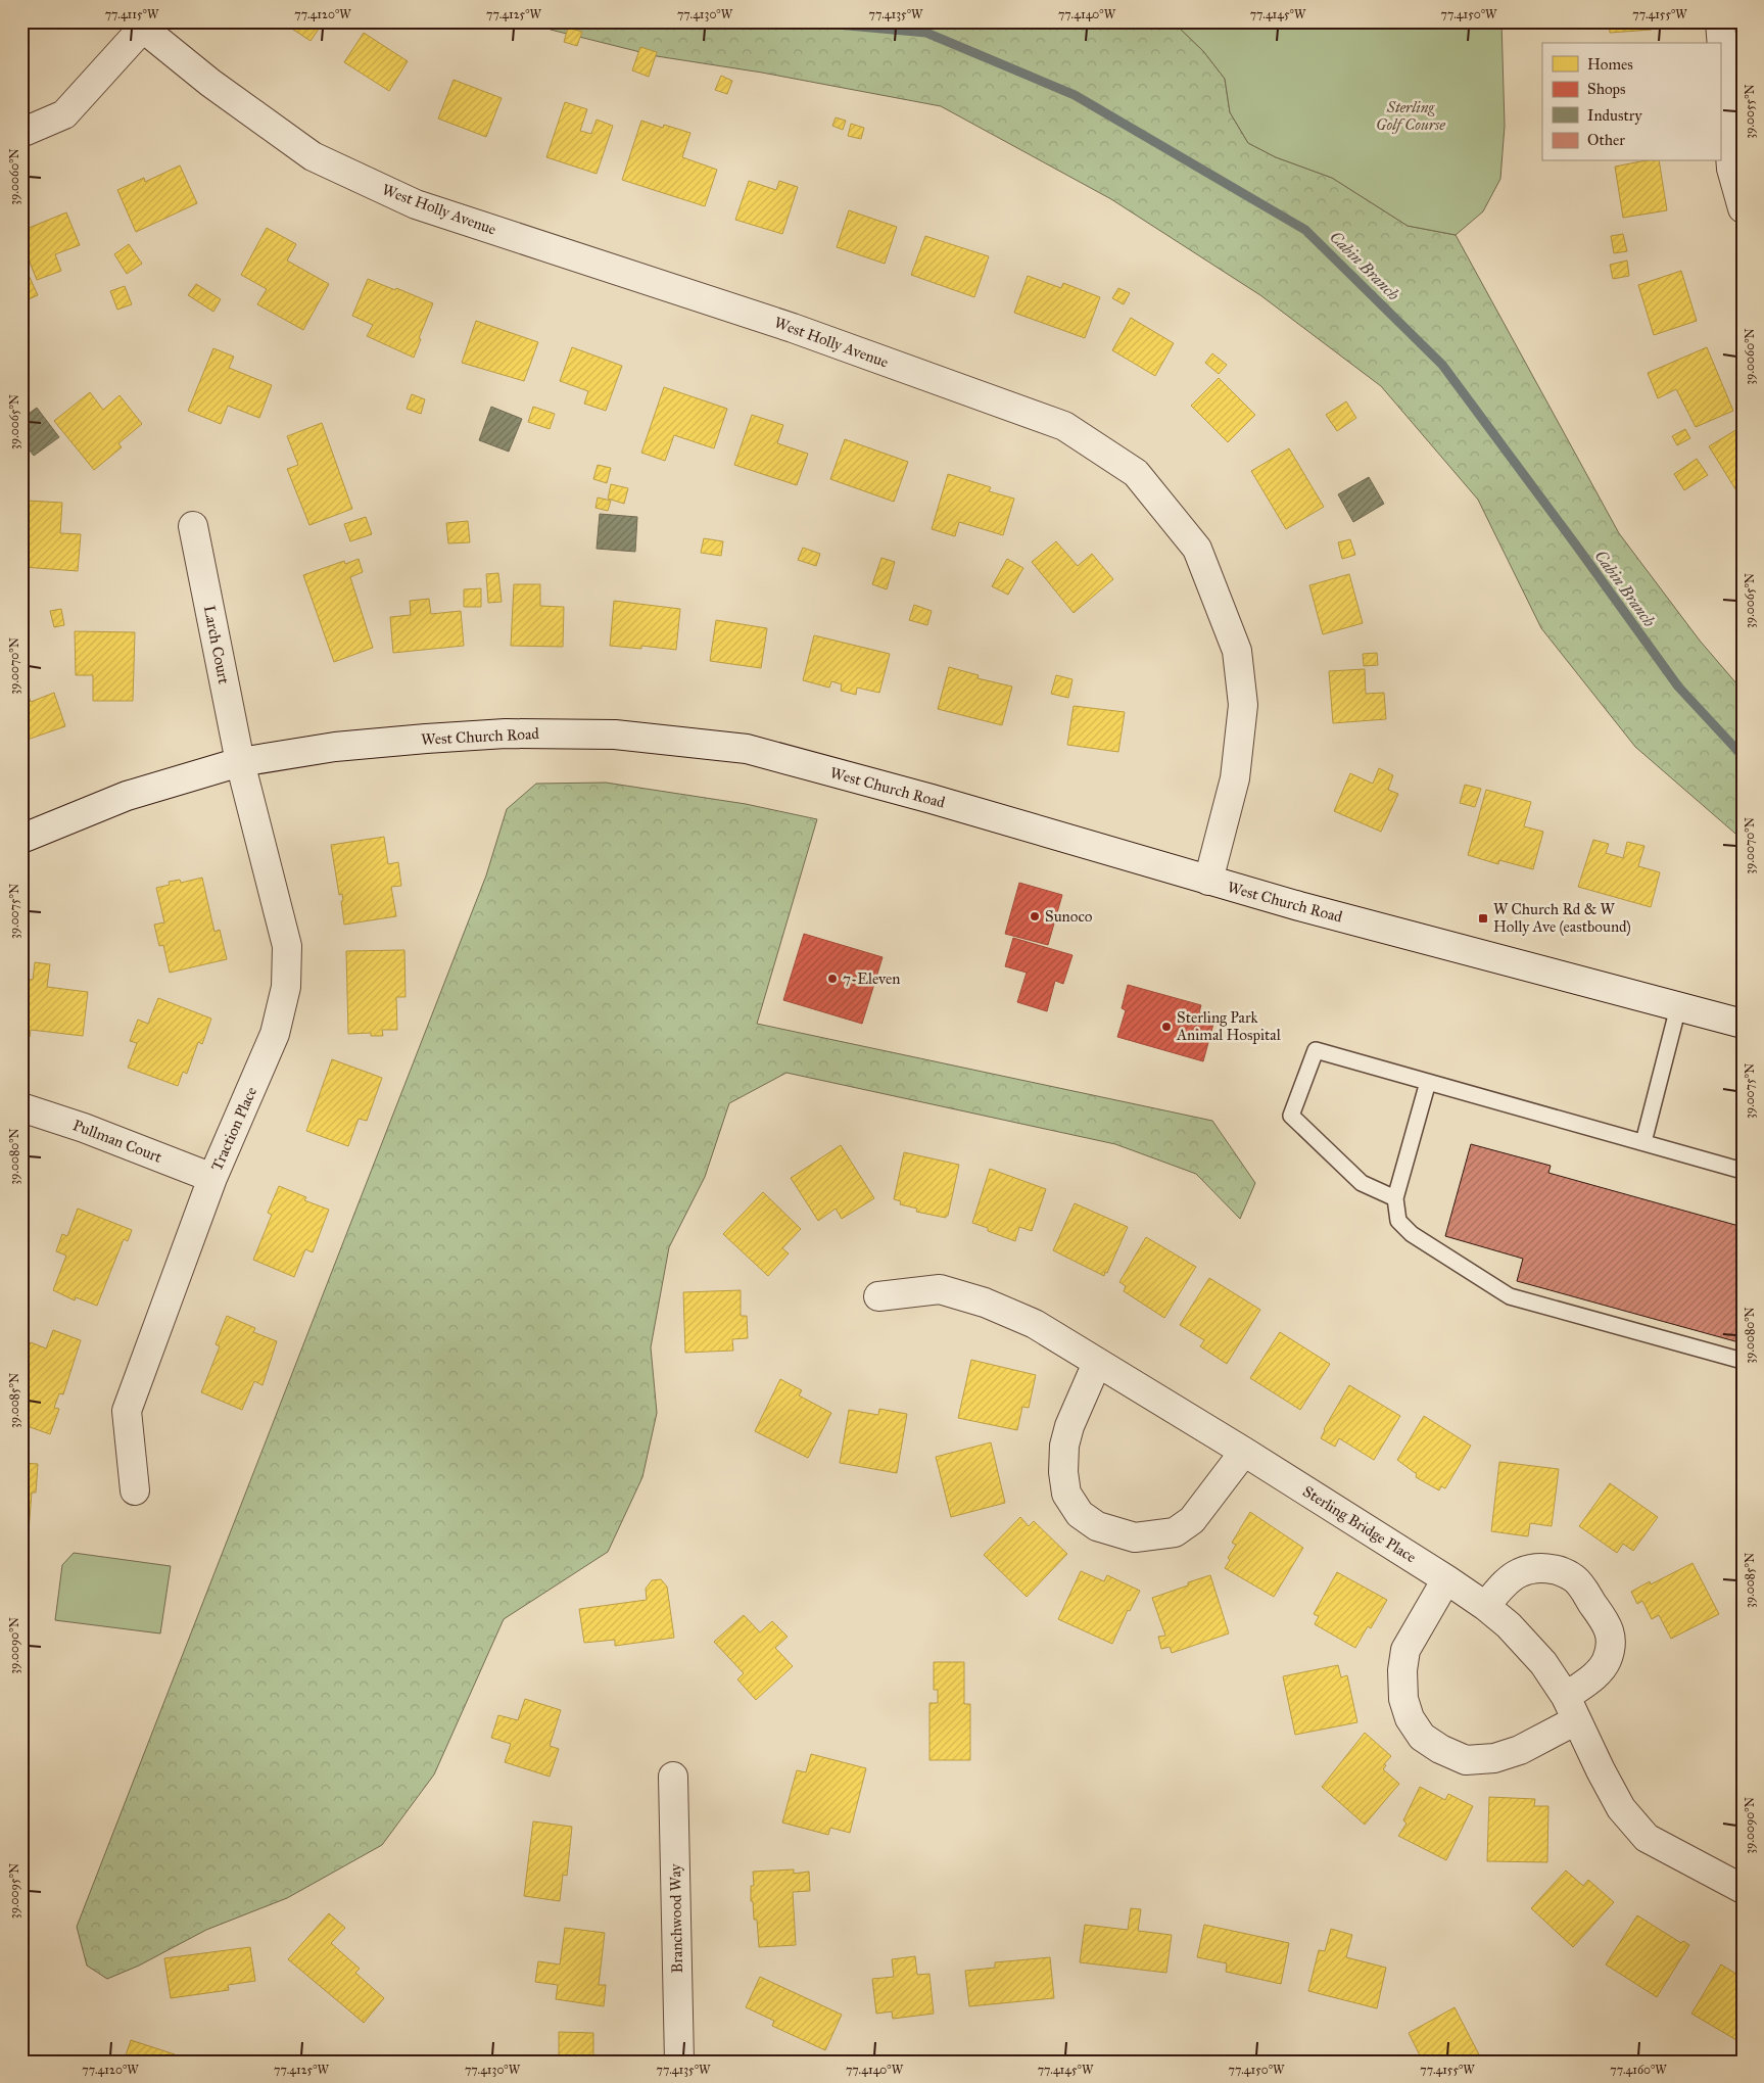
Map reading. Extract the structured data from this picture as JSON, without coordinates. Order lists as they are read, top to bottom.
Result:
{
  "streets": {
    "street": [
      "West Holly Avenue",
      "Larch Court",
      "West Church Road",
      "Traction Place",
      "Pullman Court",
      "Sterling Bridge Place",
      "Branchwood Way"
    ]
  },
  "crossings": [
    ["West Holly Avenue", "West Church Road"],
    ["Larch Court", "West Church Road"],
    ["Larch Court", "Traction Place"],
    ["West Church Road", "Traction Place"],
    ["Traction Place", "Pullman Court"]
  ],
  "water": ["Cabin Branch"],
  "parks": ["Sterling Golf Course"],
  "places": {
    "other": ["Sunoco", "7-Eleven", "Sterling Park Animal Hospital"],
    "transit": ["W Church Rd & W Holly Ave (eastbound)"]
  },
  "legend": [
    "Homes",
    "Shops",
    "Industry",
    "Other"
  ],
  "coordinates": [
    "77.4115°W",
    "77.4120°W",
    "77.4125°W",
    "77.4130°W",
    "77.4135°W",
    "77.4140°W",
    "77.4145°W",
    "77.4150°W",
    "77.4155°W",
    "39.0055°N",
    "39.0060°N",
    "39.0065°N",
    "39.0070°N",
    "39.0075°N",
    "39.0080°N",
    "39.0085°N",
    "39.0090°N",
    "39.0095°N",
    "77.4160°W"
  ]
}
